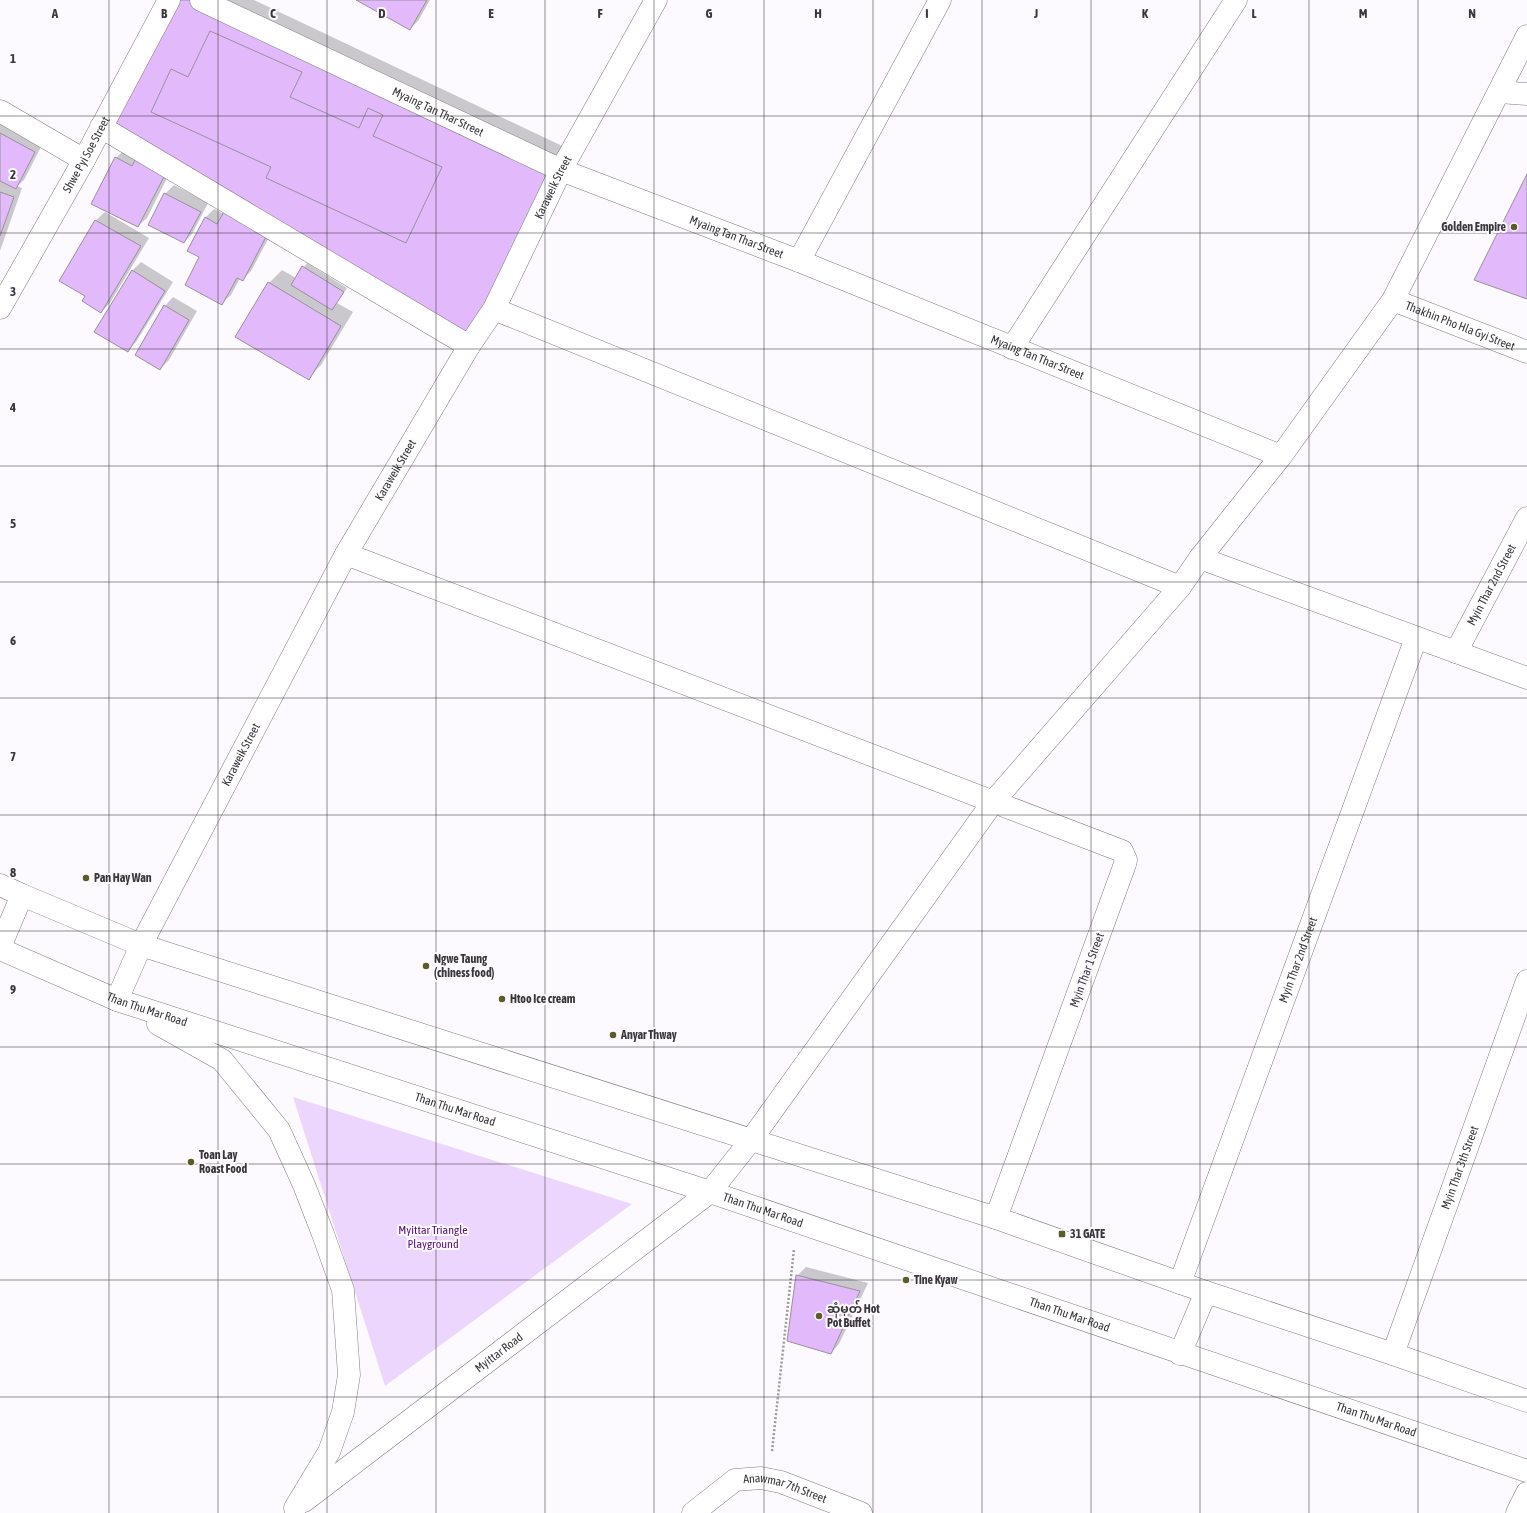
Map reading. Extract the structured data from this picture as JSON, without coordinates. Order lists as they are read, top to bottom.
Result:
{
  "streets": {
    "street": [
      "Myaing Tan Thar Street",
      "Shwe Pyi Soe Street",
      "Karaweik Street",
      "Thakhin Pho Hla Gyi Street",
      "Myin Thar 2nd Street",
      "Myin Thar 1 Street",
      "Than Thu Mar Road",
      "Myin Thar 3th Street",
      "Myittar Road",
      "Anawmar 7th Street"
    ]
  },
  "crossings": [
    ["Myaing Tan Thar Street", "Karaweik Street"],
    ["Myaing Tan Thar Street", "Myittar Road"],
    ["Karaweik Street", "Myin Thar 1 Street"],
    ["Karaweik Street", "Than Thu Mar Road"],
    ["Thakhin Pho Hla Gyi Street", "Myittar Road"],
    ["Myin Thar 1 Street", "Myittar Road"],
    ["Than Thu Mar Road", "Myittar Road"]
  ],
  "parks": ["Myittar Triangle Playground"],
  "places": {
    "other": [
      "Golden Empire",
      "Pan Hay Wan",
      "Ngwe Taung (chiness food)",
      "Htoo Ice cream",
      "Anyar Thway",
      "Toan Lay Roast Food",
      "Tine Kyaw",
      "ဆုံမှတ် Hot Pot Buffet"
    ],
    "transit": ["31 GATE"]
  },
  "grid": {
    "columns": [
      "A",
      "B",
      "C",
      "D",
      "E",
      "F",
      "G",
      "H",
      "I",
      "J",
      "K",
      "L",
      "M",
      "N"
    ],
    "rows": [
      "1",
      "2",
      "3",
      "4",
      "5",
      "6",
      "7",
      "8",
      "9"
    ]
  }
}
